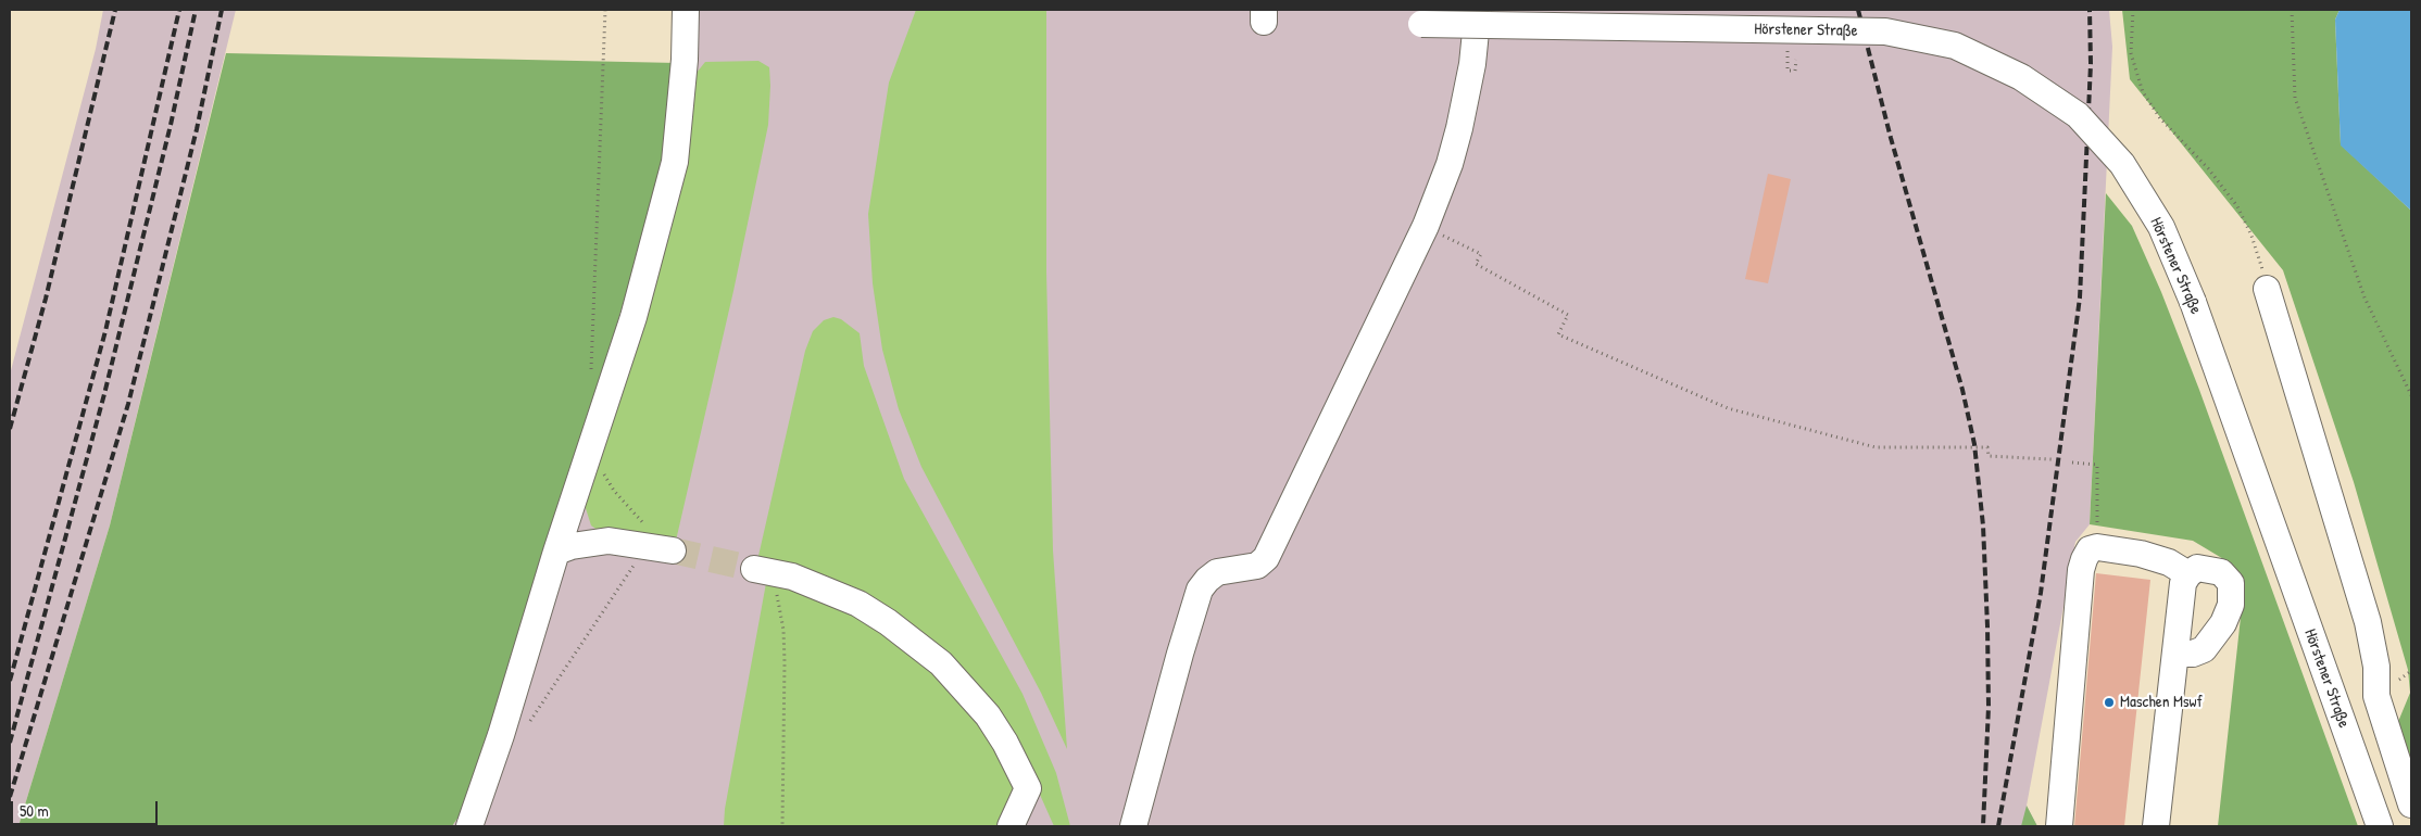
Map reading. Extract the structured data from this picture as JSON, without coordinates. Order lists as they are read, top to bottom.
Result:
{
  "streets": {
    "street": ["Hörstener Straße"]
  },
  "places": ["Maschen Mswf"],
  "scale_bar": "50 m"
}
